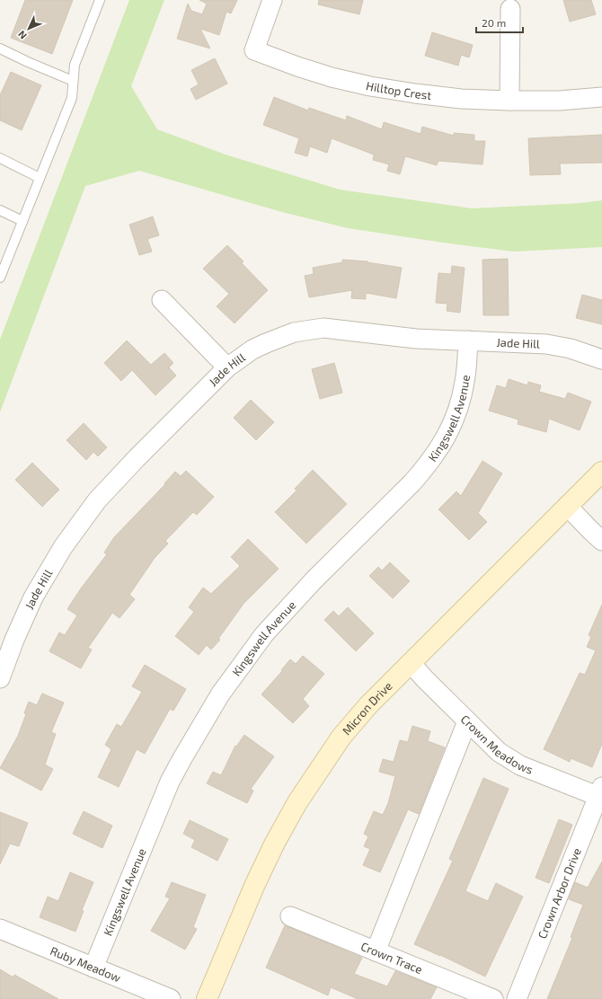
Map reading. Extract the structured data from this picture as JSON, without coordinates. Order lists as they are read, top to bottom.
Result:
{
  "streets": {
    "street": [
      "Hilltop Crest",
      "Jade Hill",
      "Kingswell Avenue",
      "Micron Drive",
      "Crown Meadows",
      "Crown Arbor Drive",
      "Crown Trace",
      "Ruby Meadow"
    ]
  },
  "crossings": [
    ["Jade Hill", "Kingswell Avenue"],
    ["Kingswell Avenue", "Ruby Meadow"],
    ["Micron Drive", "Crown Meadows"],
    ["Crown Meadows", "Crown Arbor Drive"]
  ],
  "scale_bar": "20 m",
  "north": "bottom left"
}
